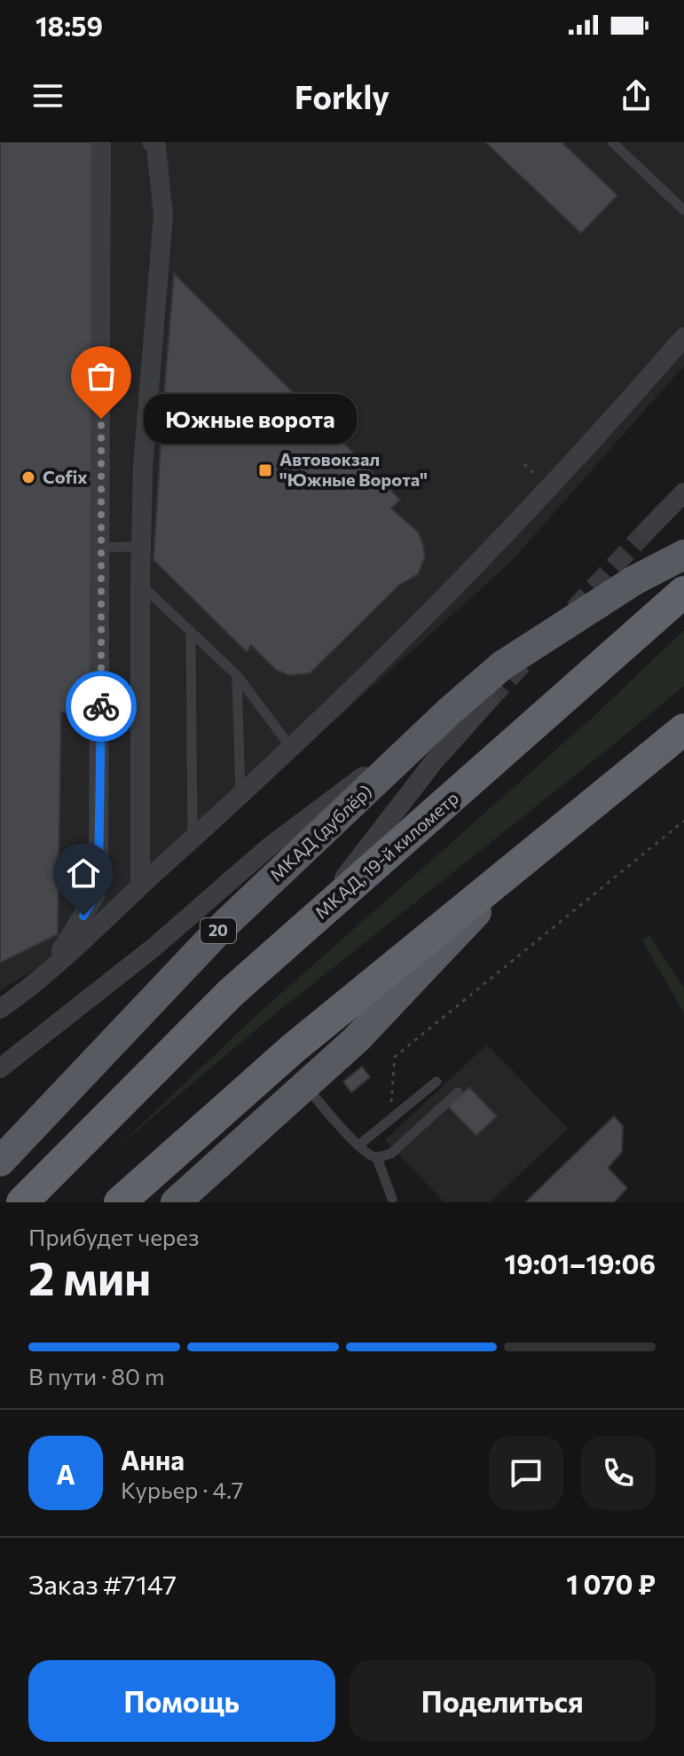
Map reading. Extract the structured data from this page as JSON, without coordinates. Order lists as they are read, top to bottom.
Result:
{
  "streets": {
    "highway": ["МКАД, 19-й километр"],
    "main road": ["МКАД (дублёр)", "20"]
  },
  "places": {
    "other": ["Южные ворота", "Cofix"],
    "transit": ["Автовокзал \"Южные Ворота\""]
  },
  "page": {
    "status": "18:59",
    "header": "Forkly",
    "bubble": "Южные ворота",
    "heading": ["2 мин", "Прибудет через", "19:01–19:06"],
    "panel": [
      "Анна",
      "Курьер · 4.7",
      "Заказ #7147",
      "1 070 ₽"
    ],
    "bar": "В пути · 80 m",
    "round": "А",
    "buttons": ["Помощь", "Поделиться"]
  }
}
